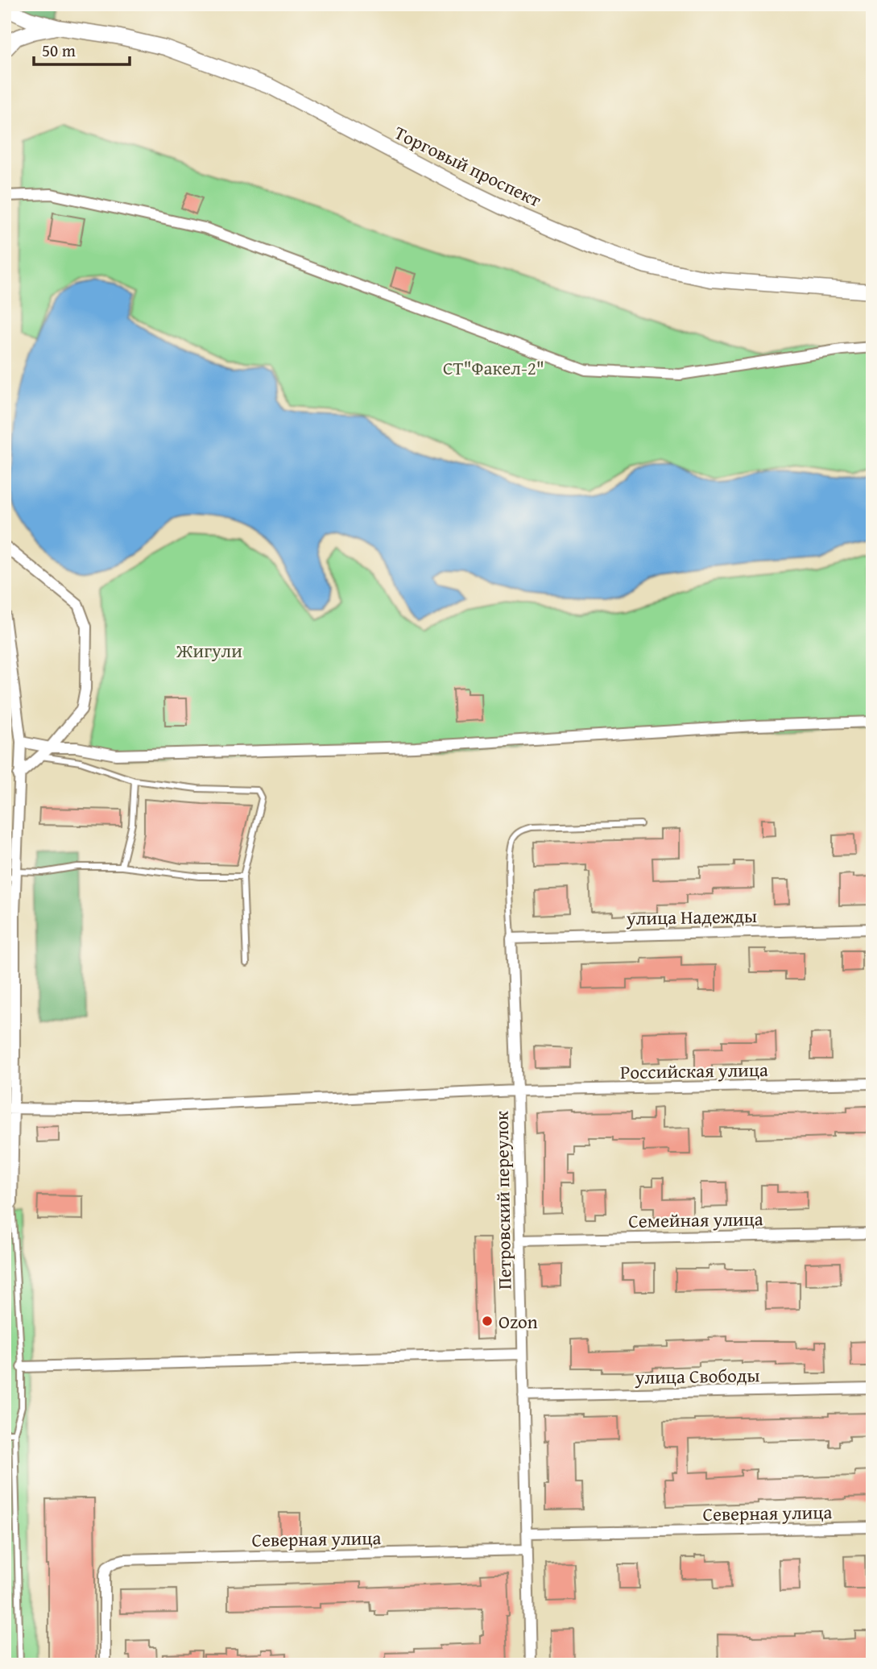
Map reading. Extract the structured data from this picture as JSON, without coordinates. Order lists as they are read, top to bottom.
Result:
{
  "streets": {
    "street": [
      "Торговый проспект",
      "улица Надежды",
      "Российская улица",
      "Петровский переулок",
      "Семейная улица",
      "улица Свободы",
      "Северная улица"
    ]
  },
  "crossings": [
    ["улица Надежды", "Петровский переулок"],
    ["Российская улица", "Петровский переулок"],
    ["Петровский переулок", "Семейная улица"],
    ["Петровский переулок", "улица Свободы"],
    ["Петровский переулок", "Северная улица"]
  ],
  "parks": ["СТ\"Факел-2\"", "Жигули"],
  "places": ["Ozon"],
  "scale_bar": "50 m"
}
